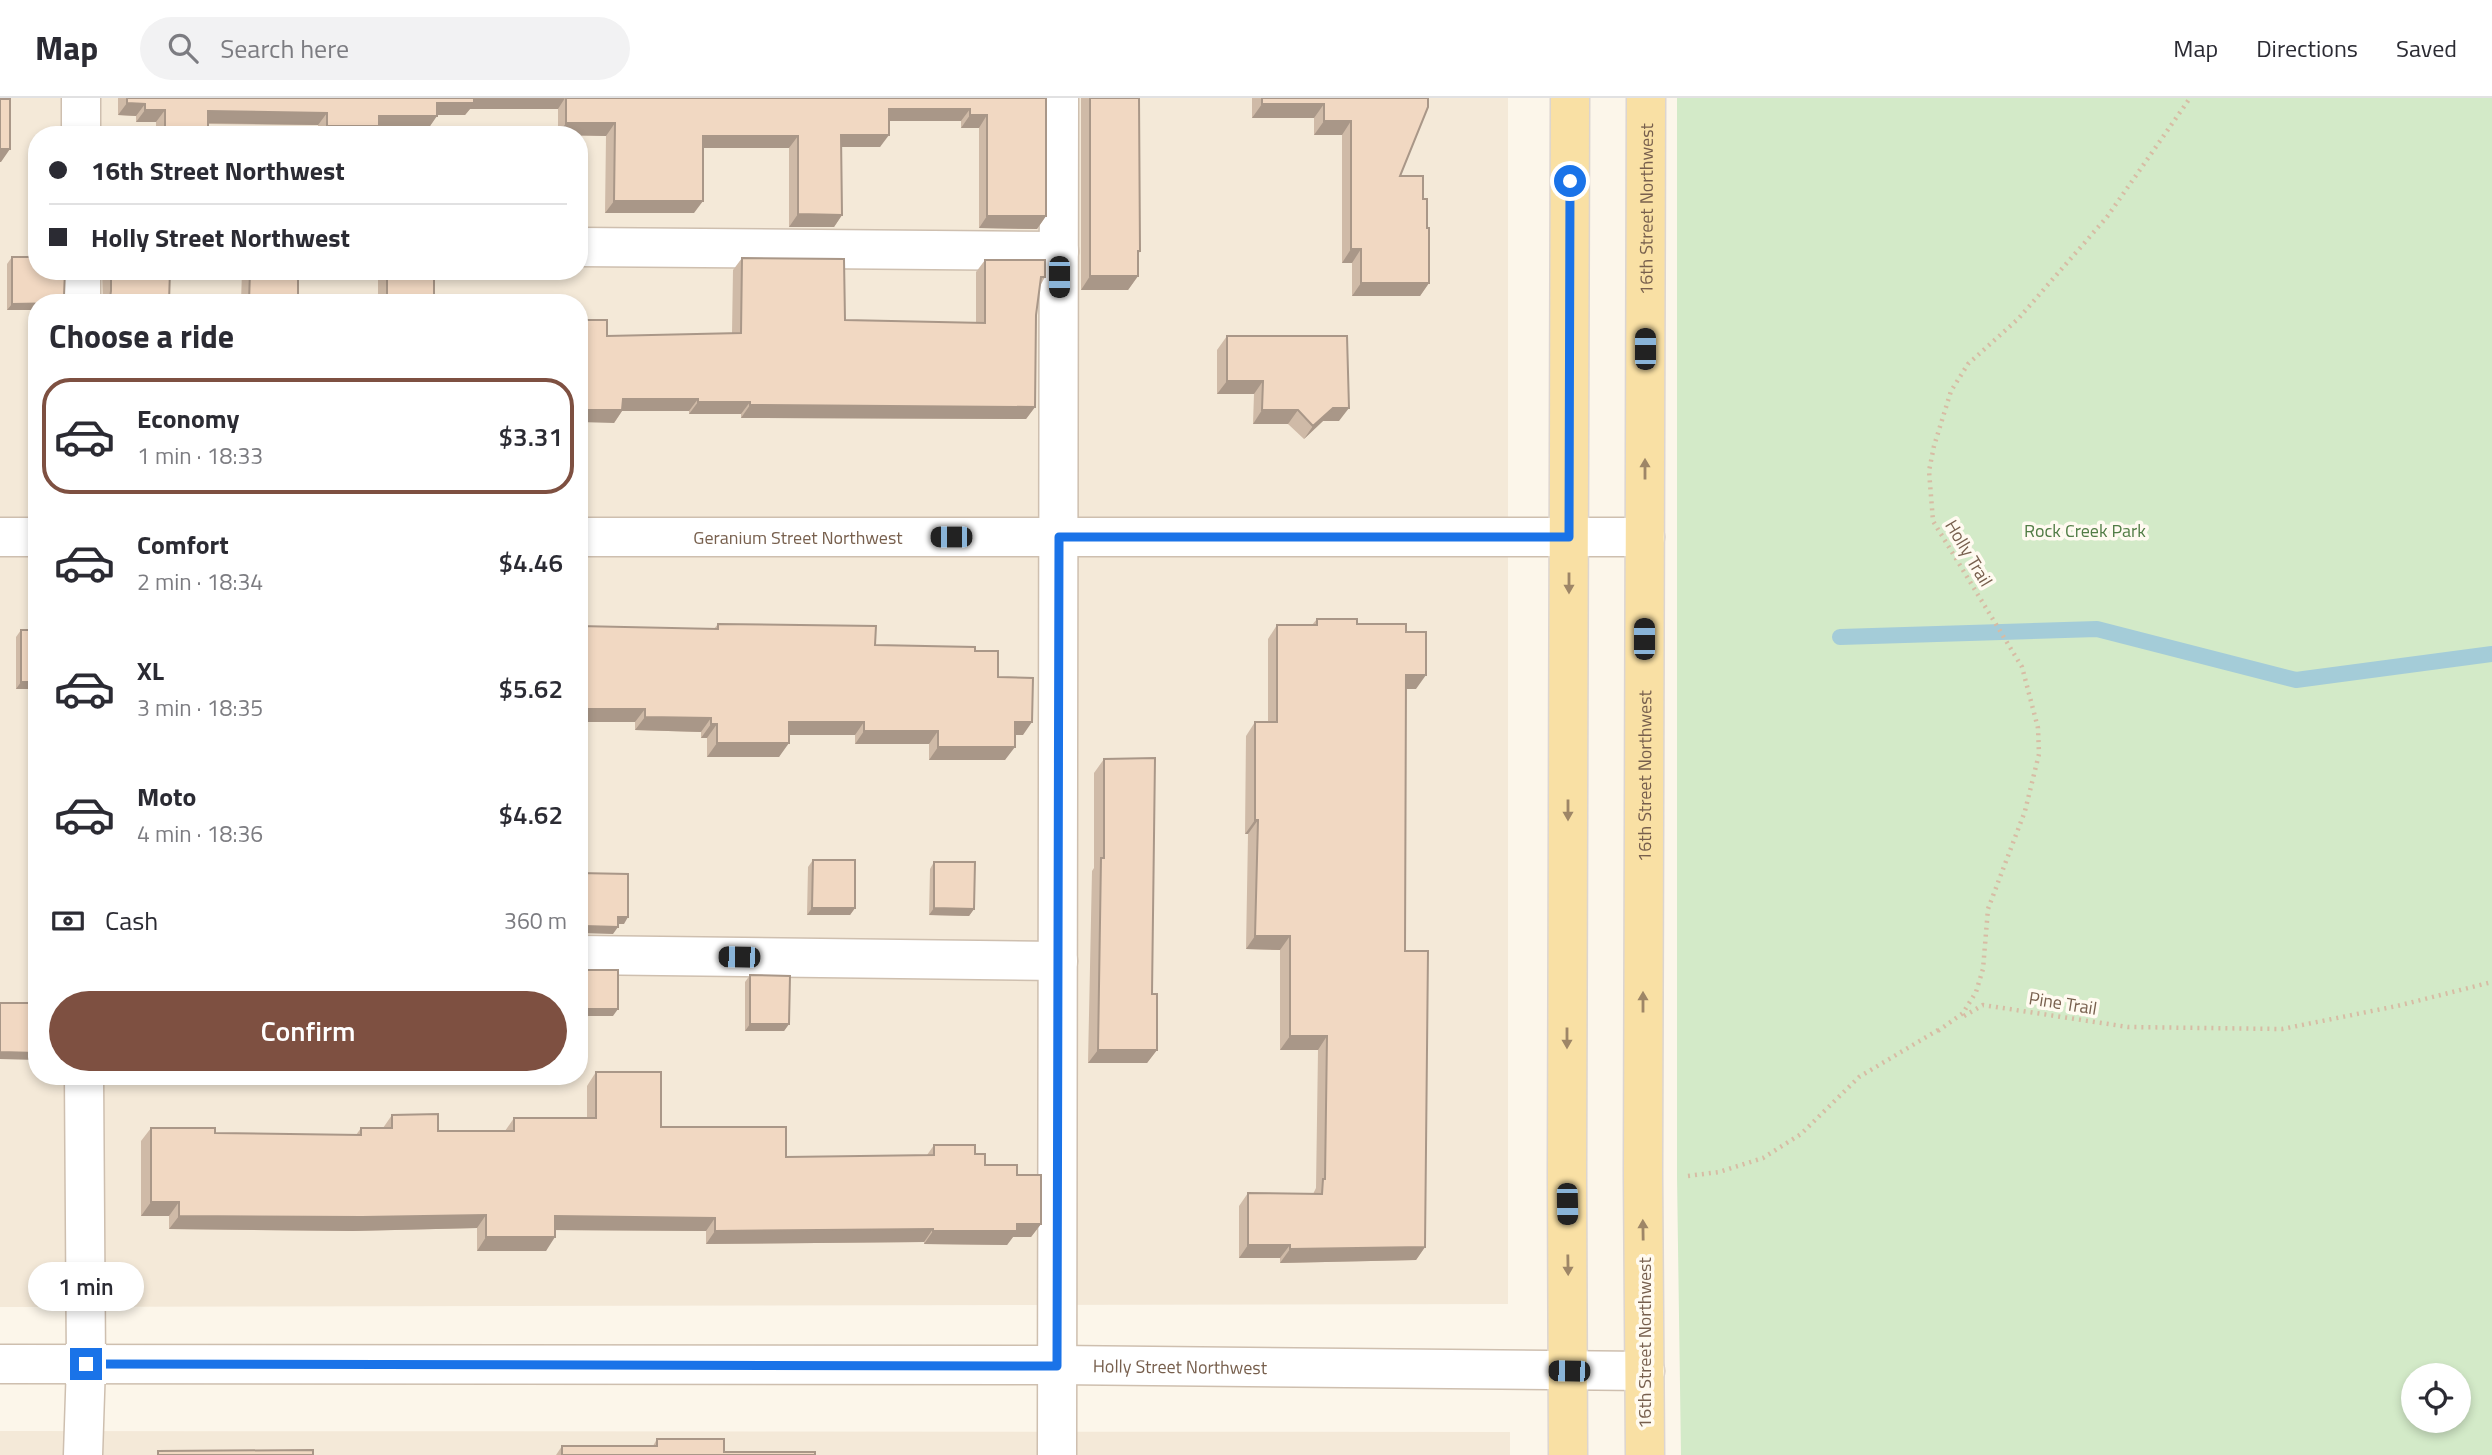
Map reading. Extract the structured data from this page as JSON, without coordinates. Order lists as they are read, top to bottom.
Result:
{
  "streets": {
    "main road": ["16th Street Northwest"],
    "street": ["Geranium Street Northwest", "Holly Street Northwest"],
    "path": ["Holly Trail", "Pine Trail"]
  },
  "crossings": [
    ["16th Street Northwest", "Geranium Street Northwest"],
    ["16th Street Northwest", "Holly Street Northwest"],
    ["Holly Trail", "Pine Trail"]
  ],
  "parks": ["Rock Creek Park"],
  "page": {
    "header": "Map",
    "search": "Search here",
    "nav": ["Map", "Directions", "Saved"],
    "banner": ["16th Street Northwest", "Holly Street Northwest"],
    "heading": "Choose a ride",
    "list": [
      {
        "name": "Economy",
        "note": "1 min · 18:33",
        "value": "$3.31"
      },
      {
        "name": "Comfort",
        "note": "2 min · 18:34",
        "value": "$4.46"
      },
      {
        "name": "XL",
        "note": "3 min · 18:35",
        "value": "$5.62"
      },
      {
        "name": "Moto",
        "note": "4 min · 18:36",
        "value": "$4.62"
      }
    ],
    "pay": ["Cash", "360 m"],
    "buttons": "Confirm",
    "bubble": "1 min"
  }
}
